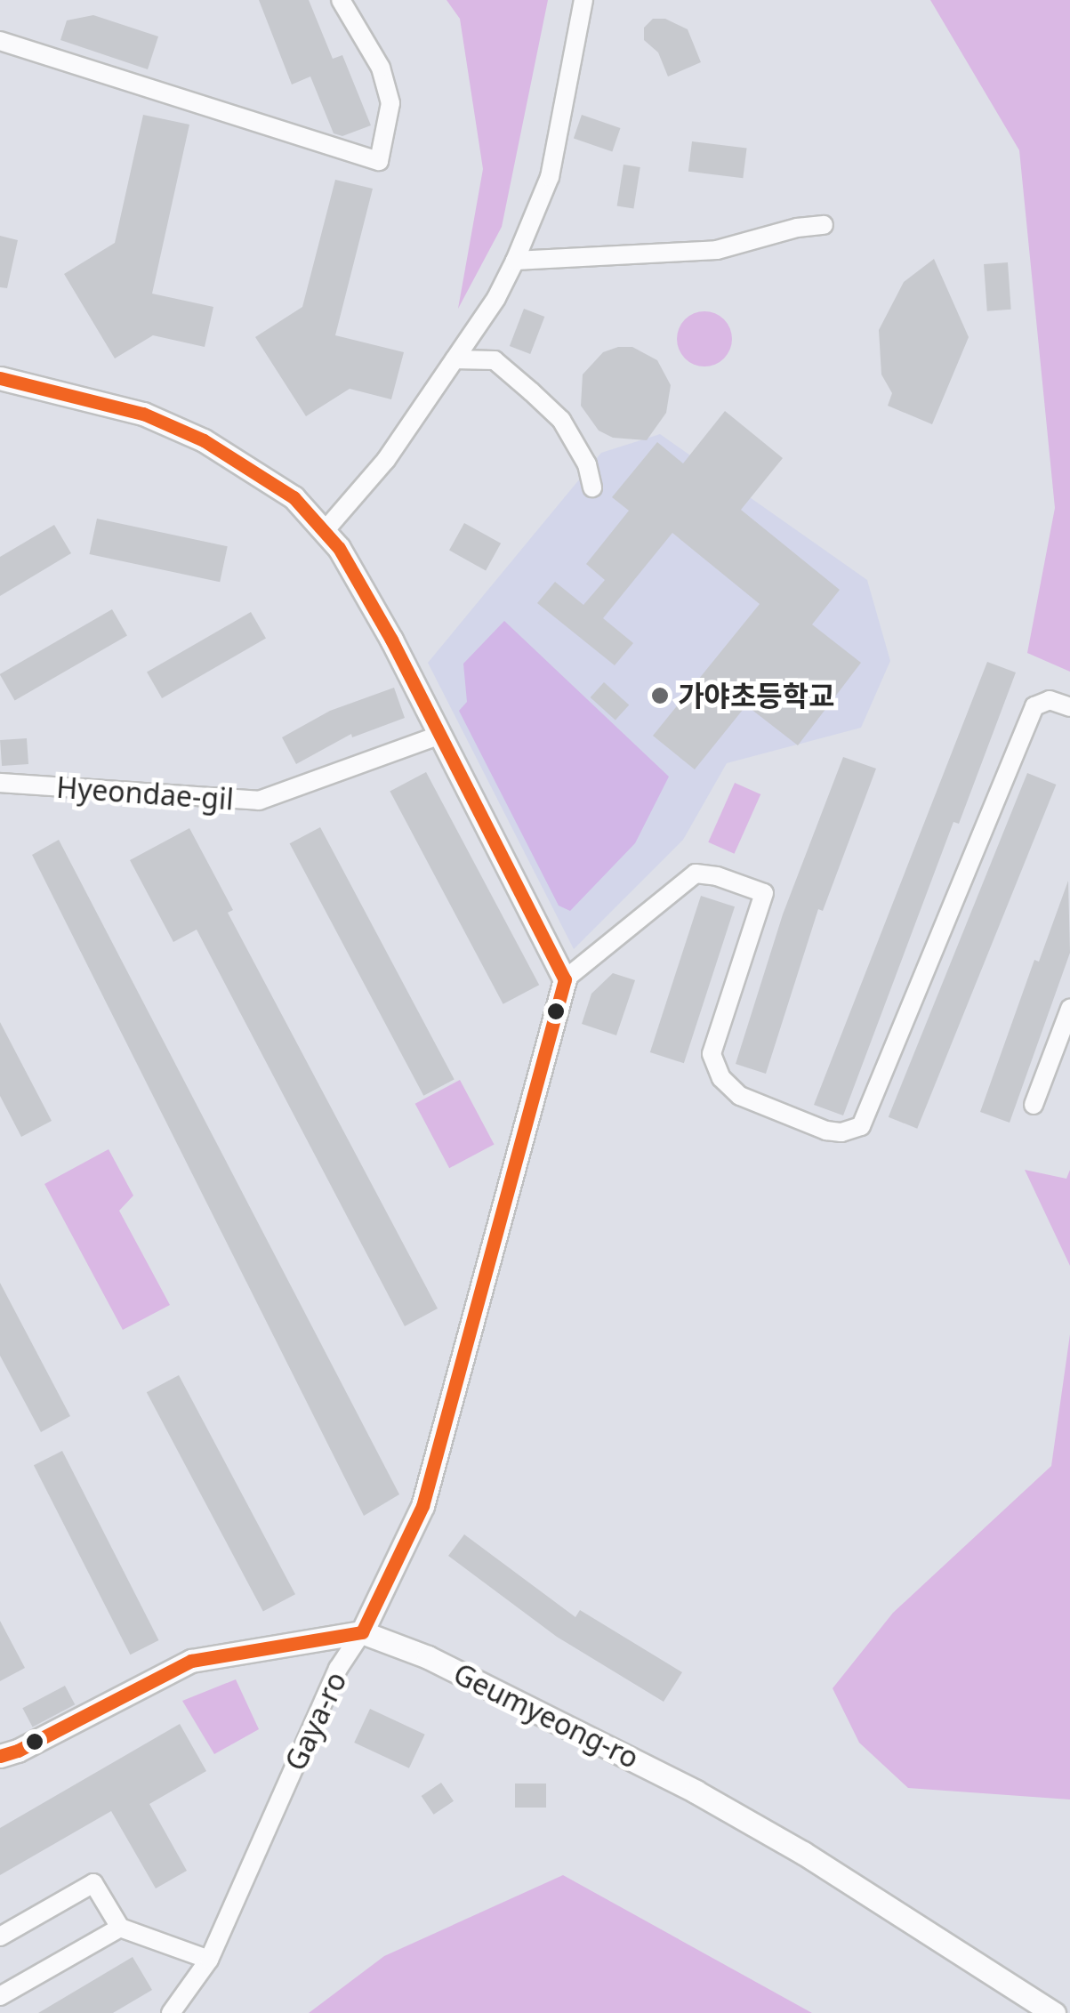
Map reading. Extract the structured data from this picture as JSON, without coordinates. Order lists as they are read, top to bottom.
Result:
{
  "streets": {
    "street": ["Hyeondae-gil", "Geumyeong-ro", "Gaya-ro"]
  },
  "crossings": [
    ["Geumyeong-ro", "Gaya-ro"]
  ],
  "places": ["가야초등학교"]
}
